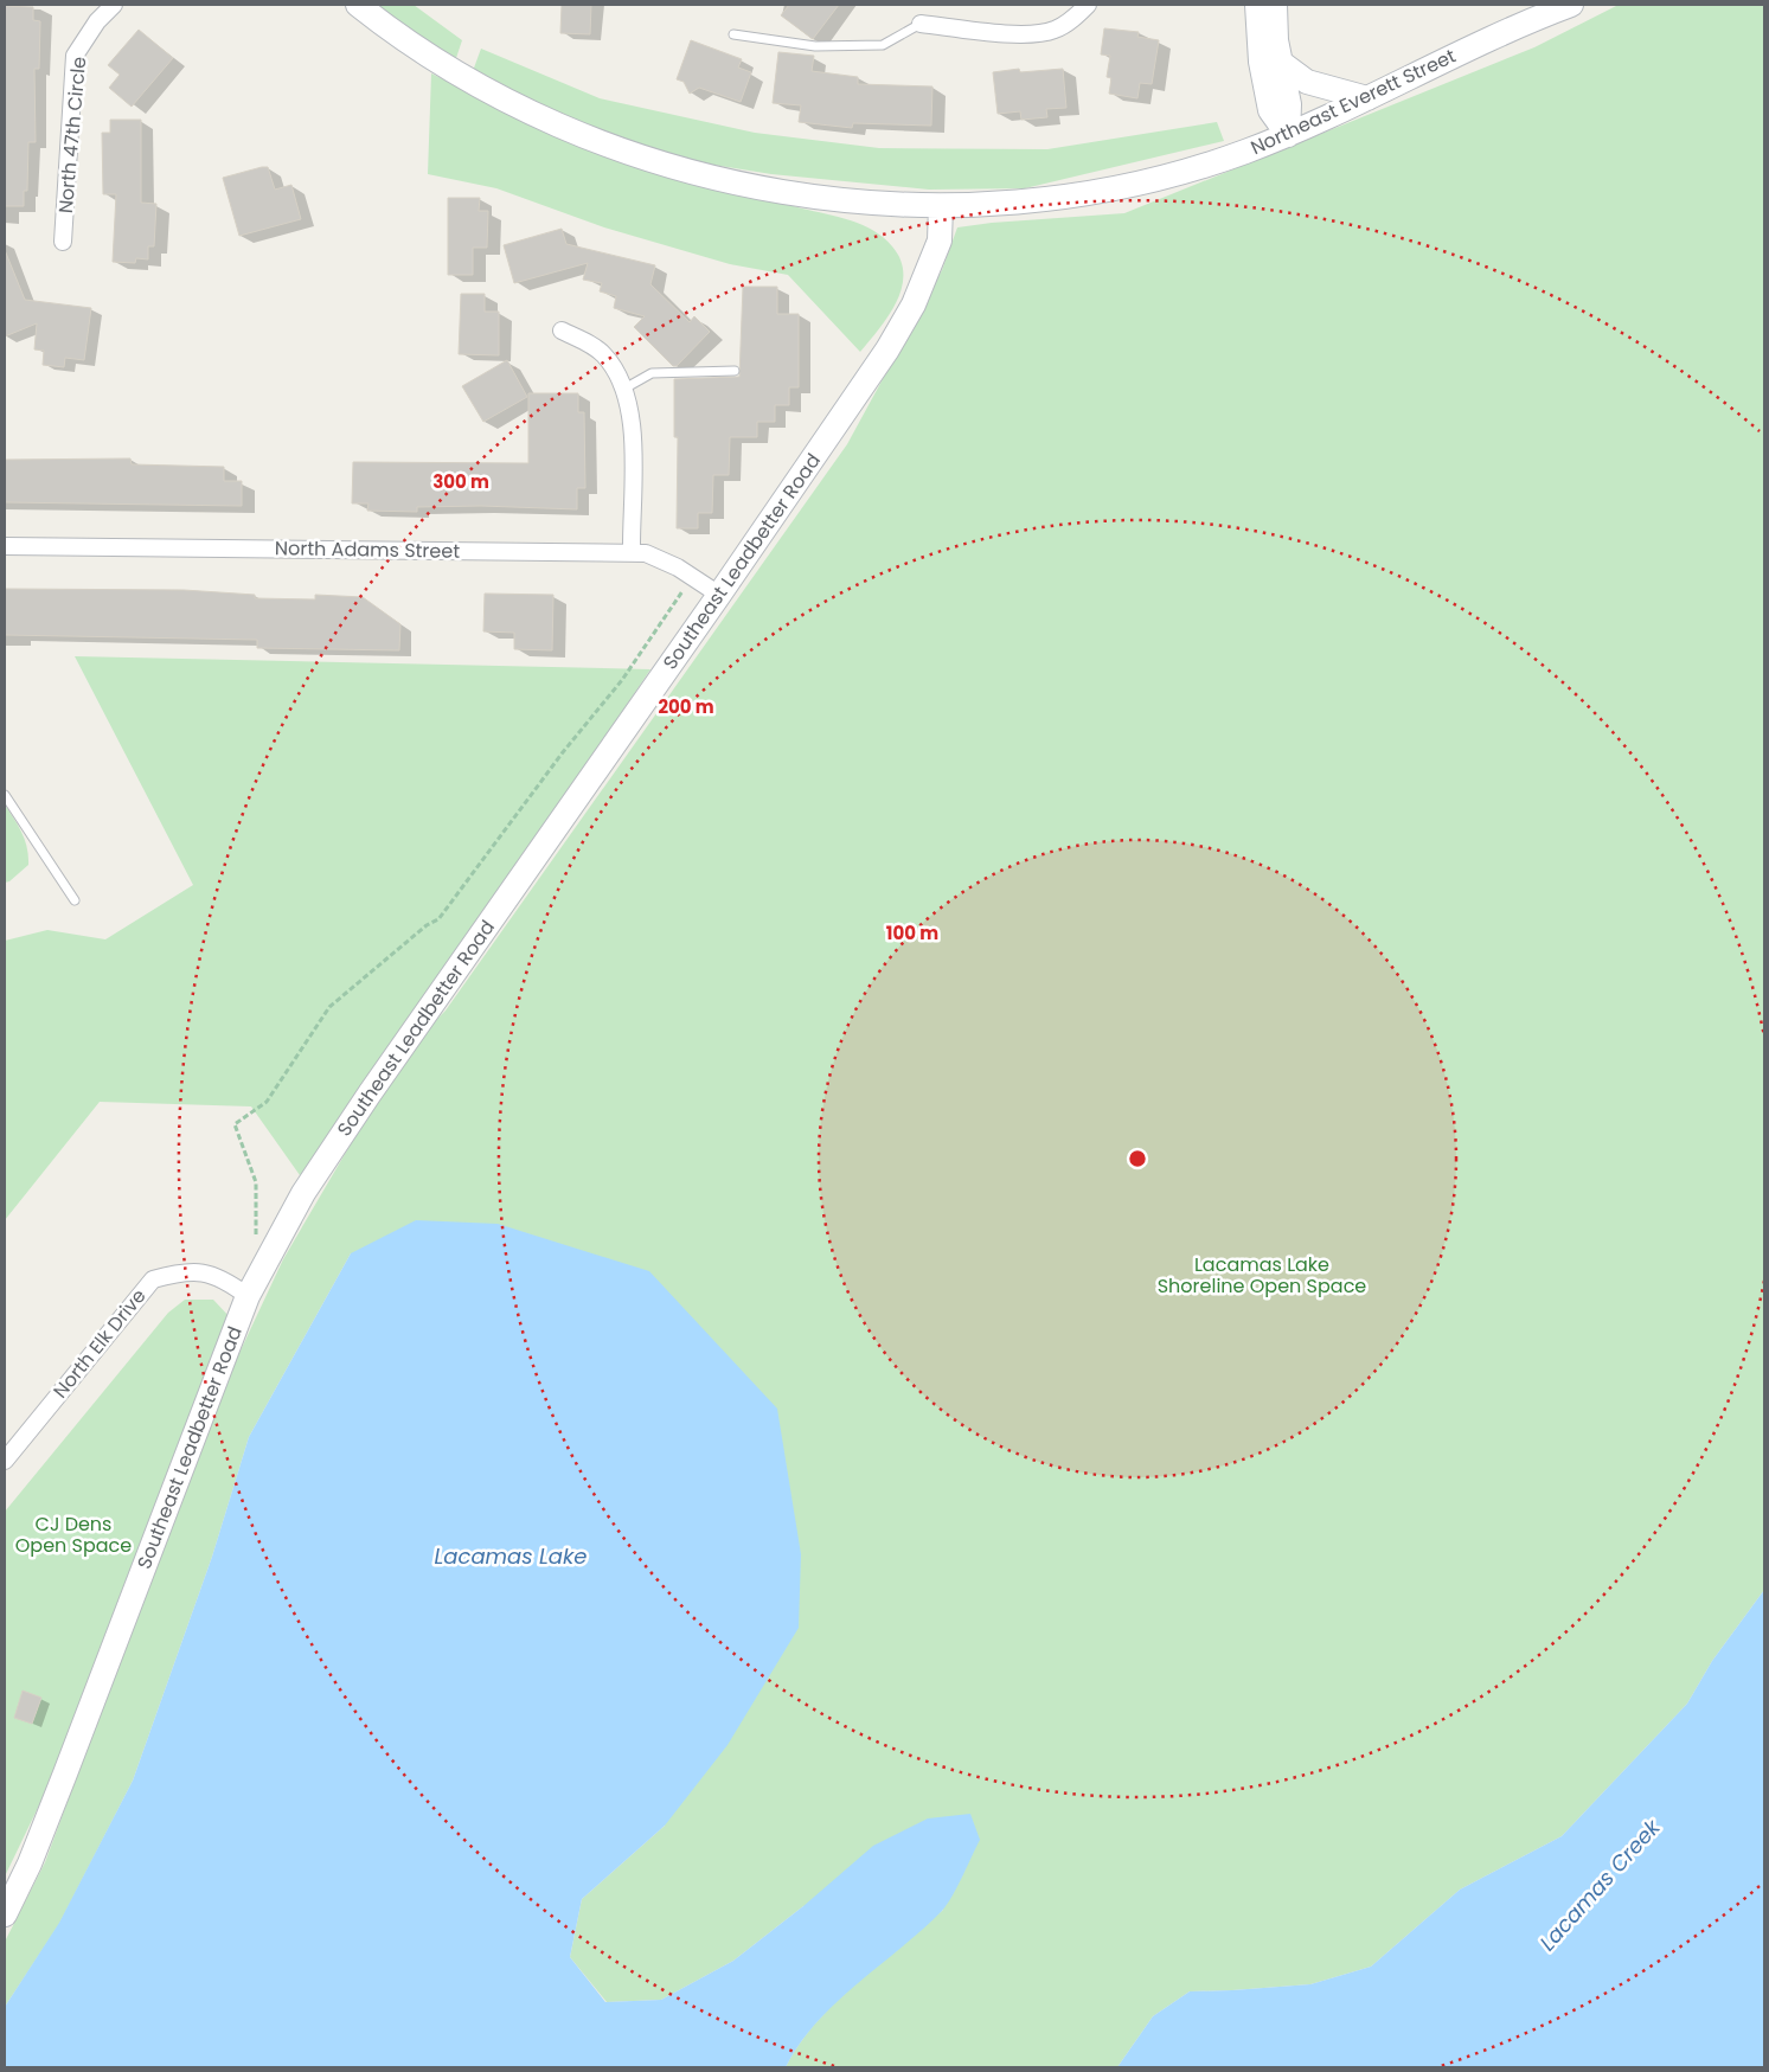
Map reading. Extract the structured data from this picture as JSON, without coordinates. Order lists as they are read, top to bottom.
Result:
{
  "streets": {
    "street": [
      "Northeast Everett Street",
      "North 47th Circle",
      "North Adams Street",
      "Southeast Leadbetter Road",
      "North Elk Drive"
    ]
  },
  "crossings": [
    ["Northeast Everett Street", "Southeast Leadbetter Road"],
    ["North Adams Street", "Southeast Leadbetter Road"],
    ["Southeast Leadbetter Road", "North Elk Drive"]
  ],
  "water": ["Lacamas Lake", "Lacamas Creek"],
  "parks": ["Lacamas Lake Shoreline Open Space", "CJ Dens Open Space"],
  "rings": ["300 m", "200 m", "100 m"]
}
